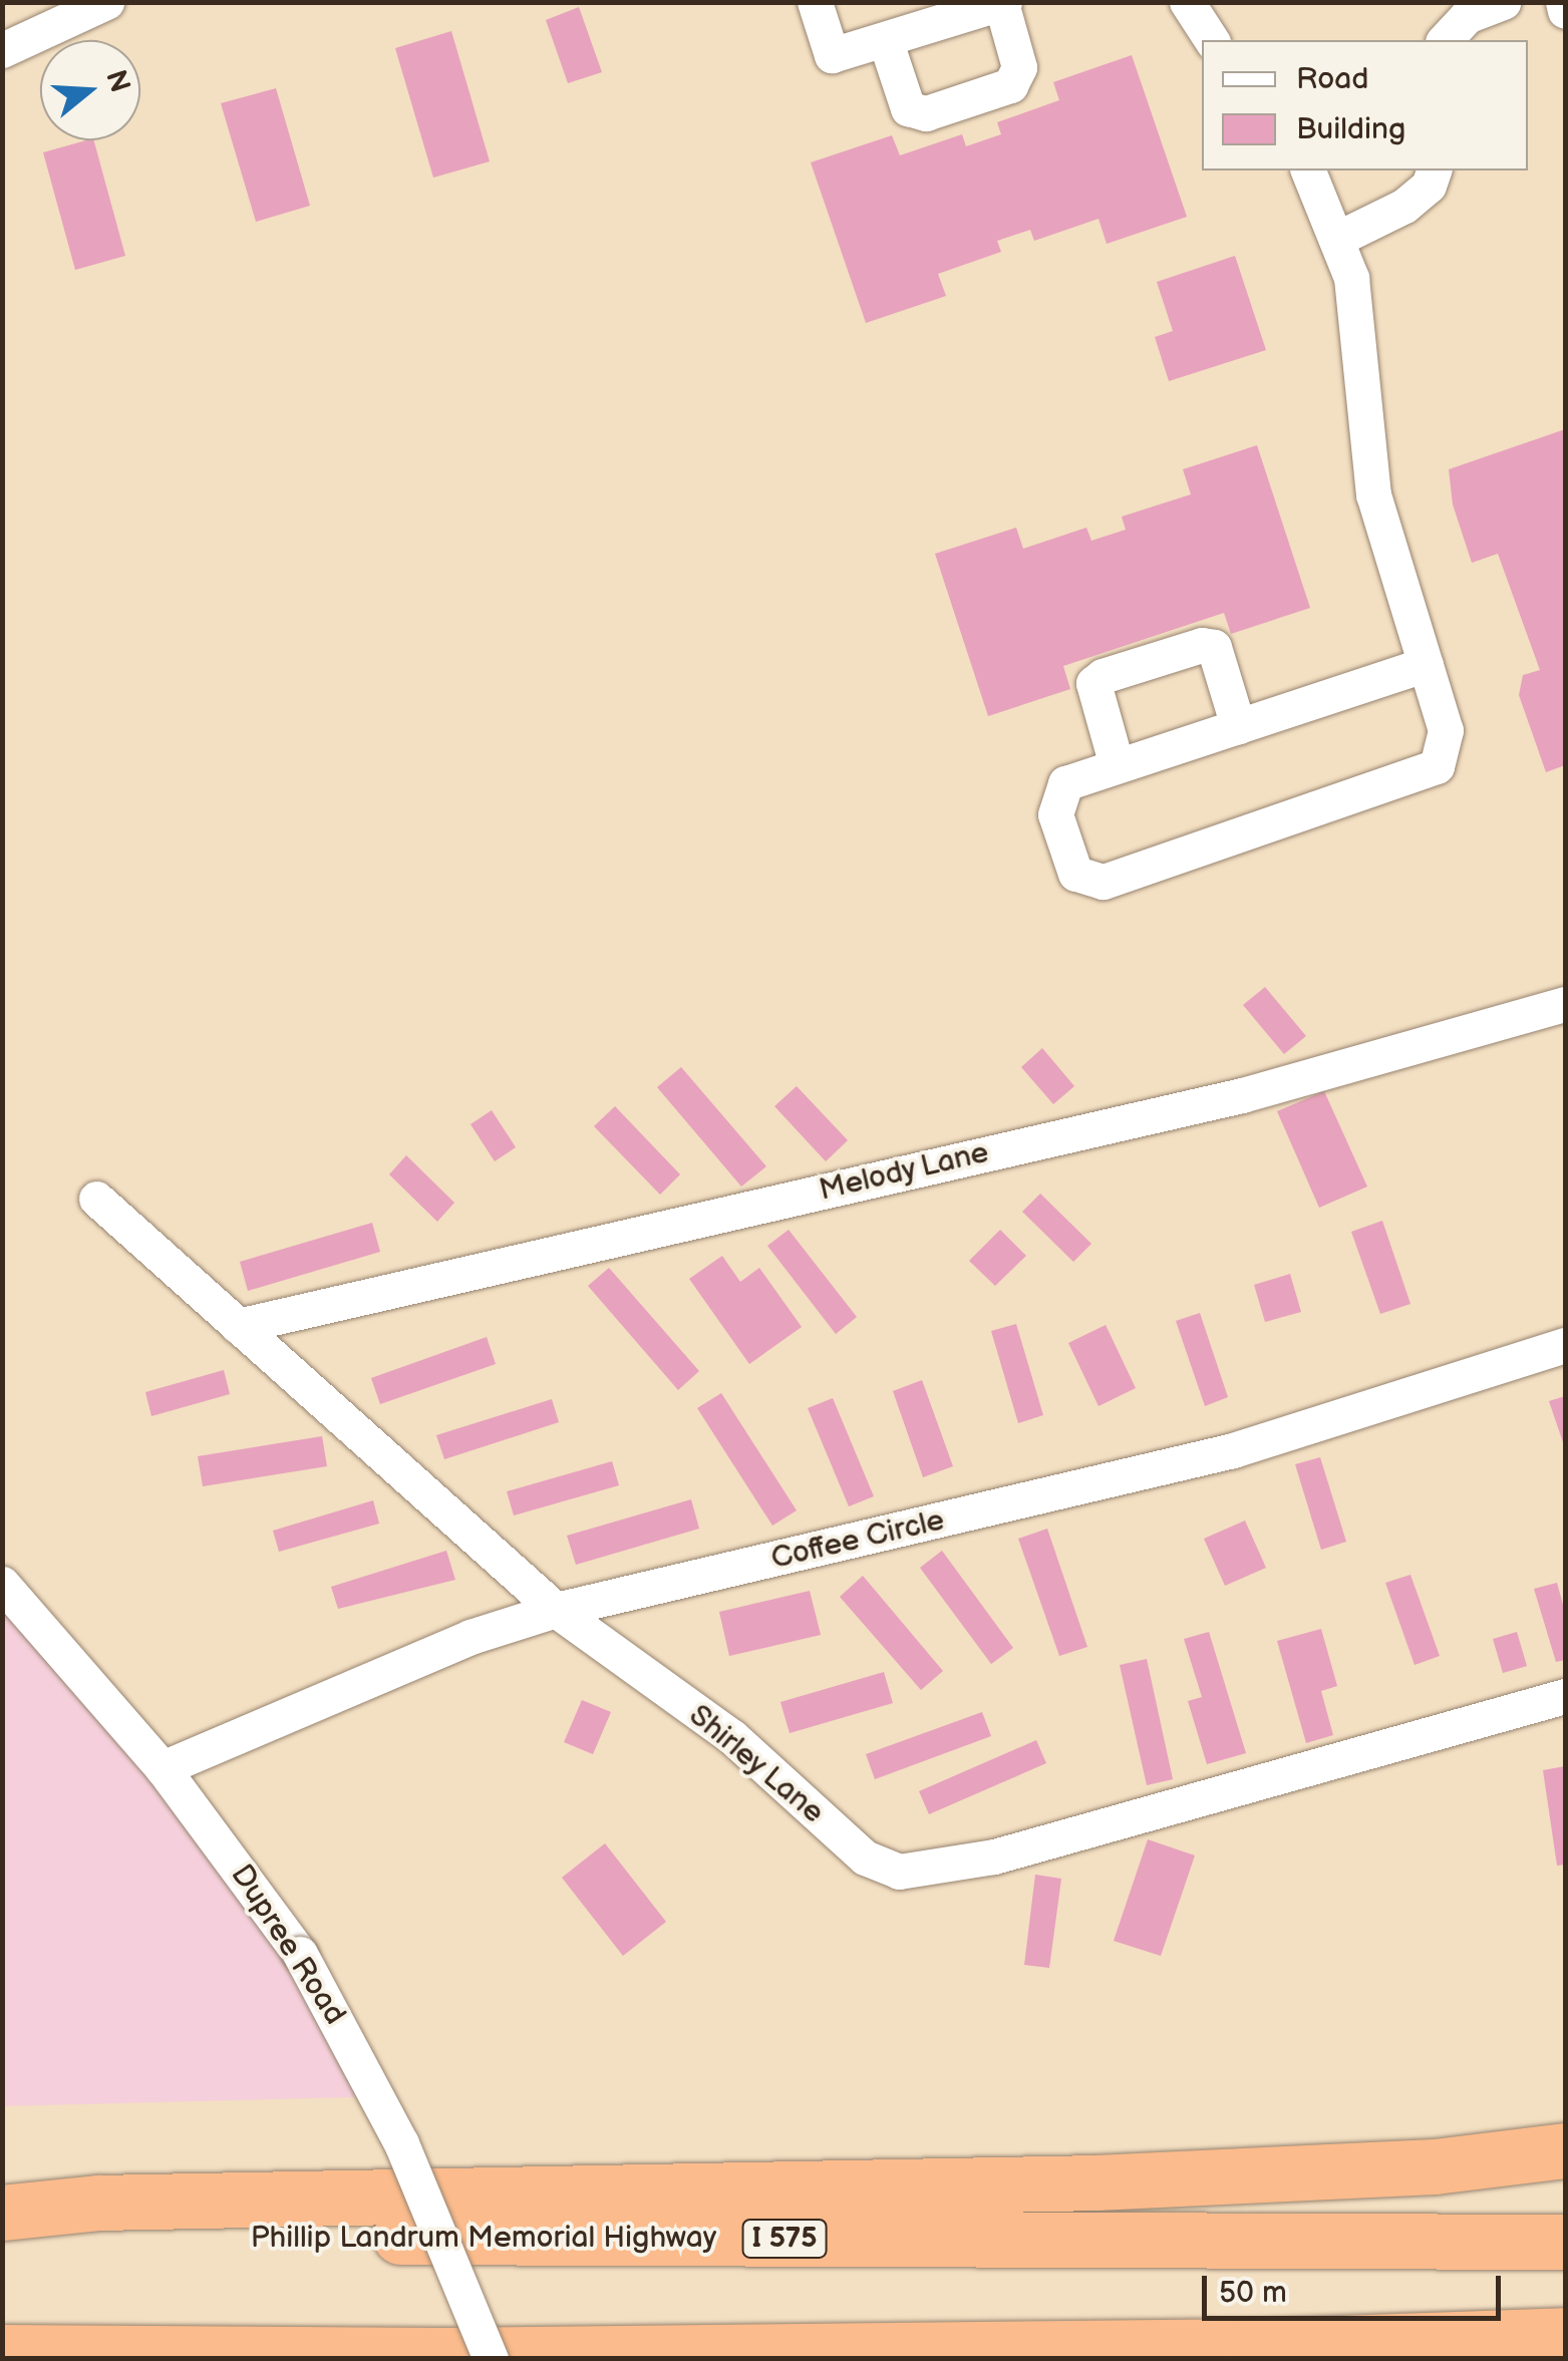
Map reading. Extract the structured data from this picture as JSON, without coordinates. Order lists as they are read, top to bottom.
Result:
{
  "streets": {
    "highway": ["Phillip Landrum Memorial Highway", "I 575"],
    "street": [
      "Melody Lane",
      "Coffee Circle",
      "Shirley Lane",
      "Dupree Road"
    ]
  },
  "crossings": [
    ["Melody Lane", "Shirley Lane"],
    ["Coffee Circle", "Shirley Lane"],
    ["Coffee Circle", "Dupree Road"]
  ],
  "legend": ["Road", "Building"],
  "scale_bar": "50 m",
  "north": "right"
}
